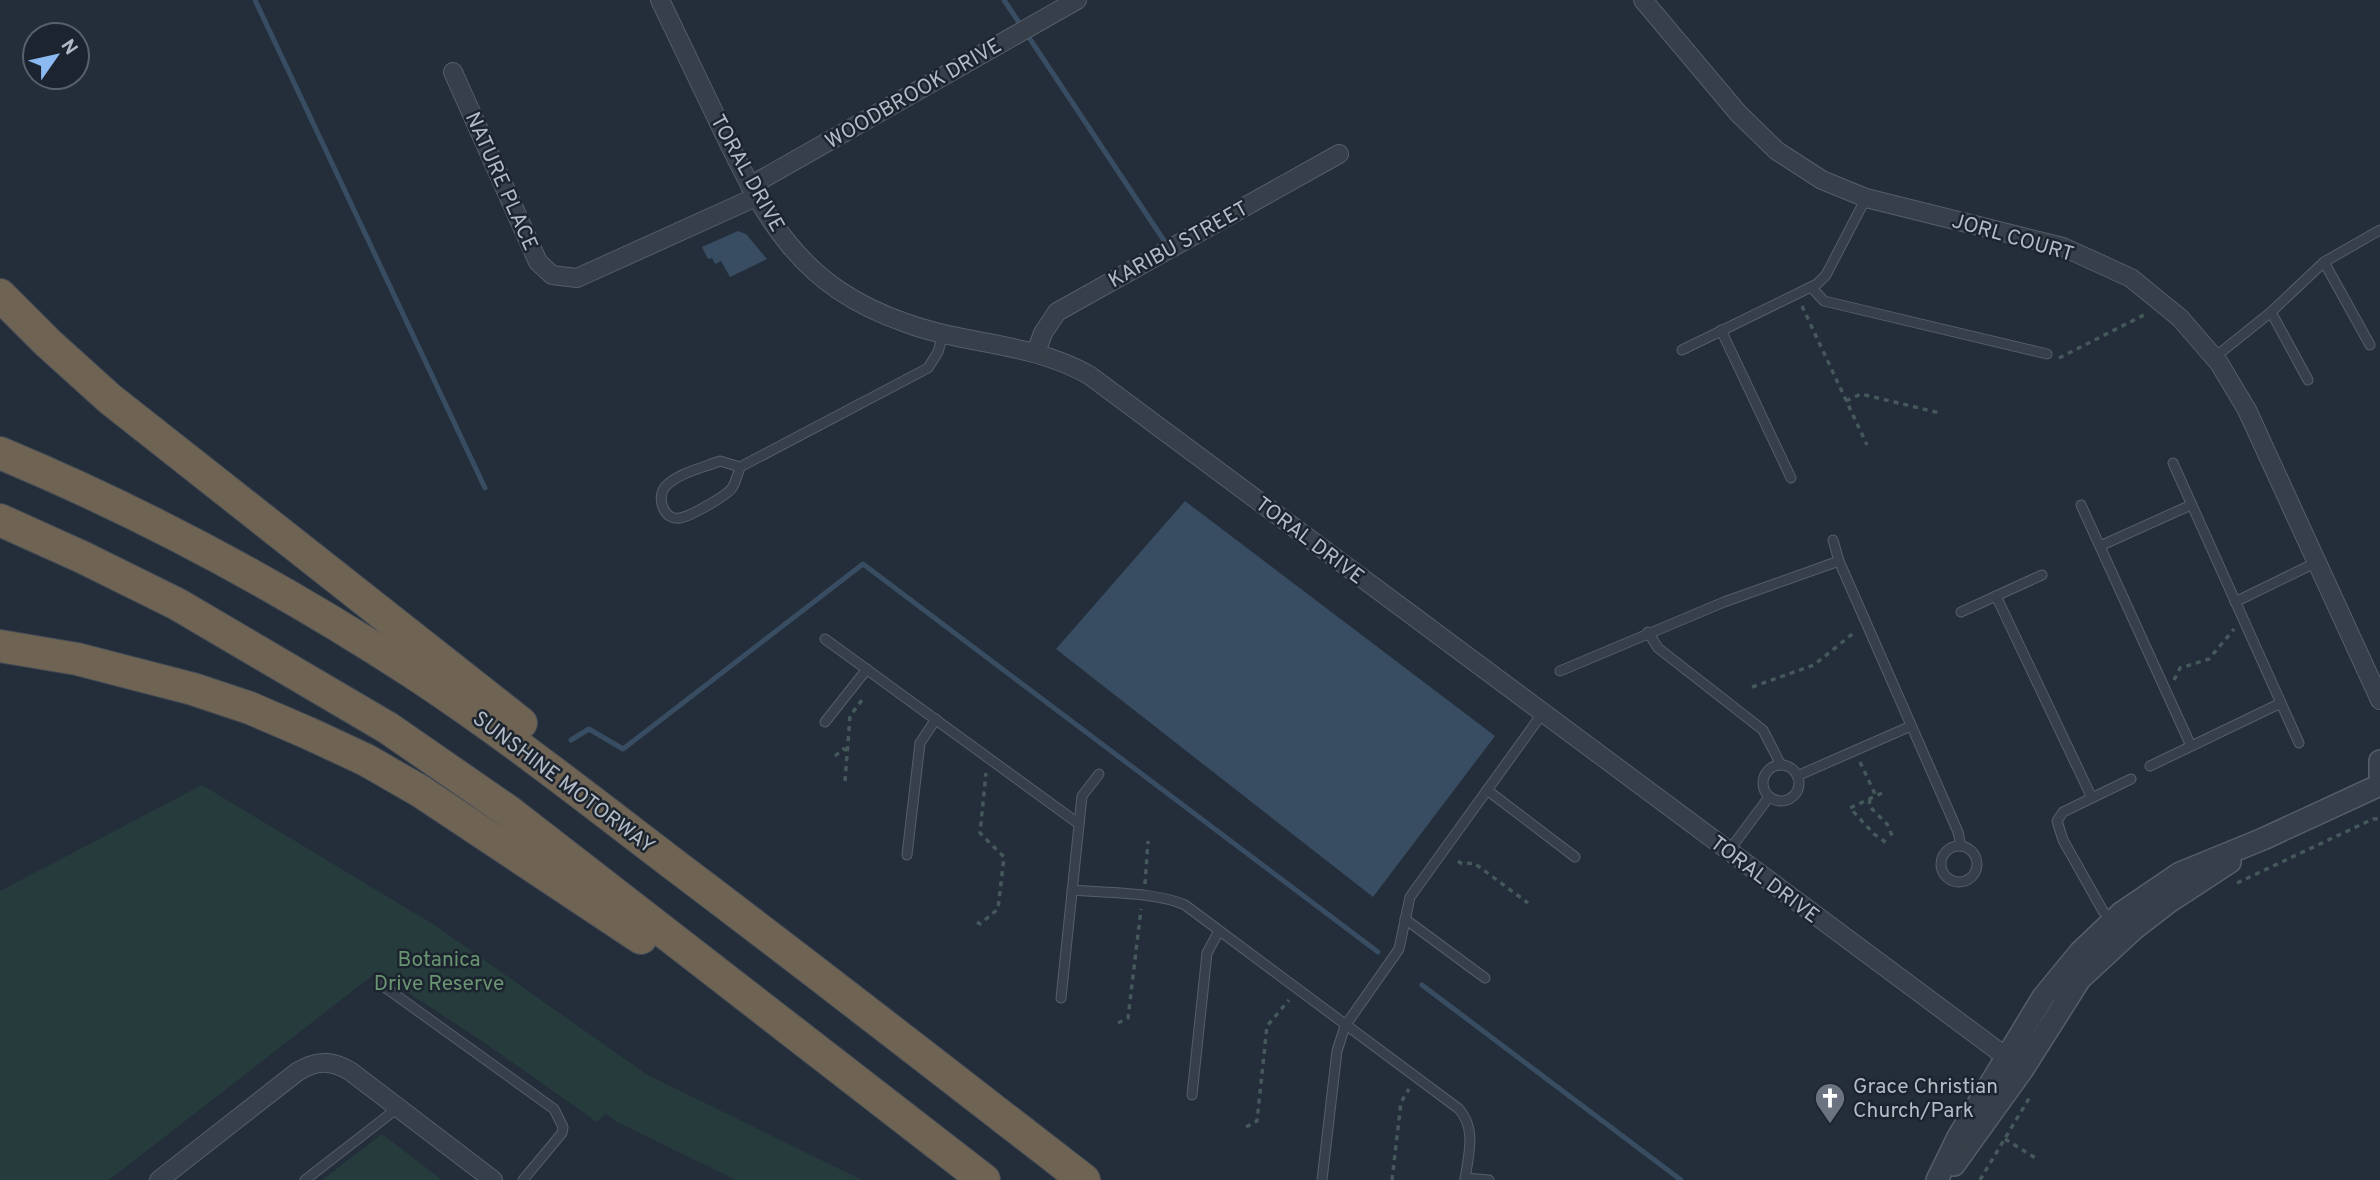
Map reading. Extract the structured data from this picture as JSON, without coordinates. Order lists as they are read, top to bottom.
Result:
{
  "streets": {
    "highway": ["SUNSHINE MOTORWAY"],
    "street": [
      "WOODBROOK DRIVE",
      "TORAL DRIVE",
      "NATURE PLACE",
      "JORL COURT",
      "KARIBU STREET"
    ]
  },
  "crossings": [
    ["WOODBROOK DRIVE", "TORAL DRIVE"],
    ["WOODBROOK DRIVE", "NATURE PLACE"],
    ["TORAL DRIVE", "NATURE PLACE"],
    ["TORAL DRIVE", "KARIBU STREET"]
  ],
  "parks": ["Botanica Drive Reserve"],
  "places": {
    "church": ["Grace Christian Church/Park"]
  },
  "north": "top right"
}
